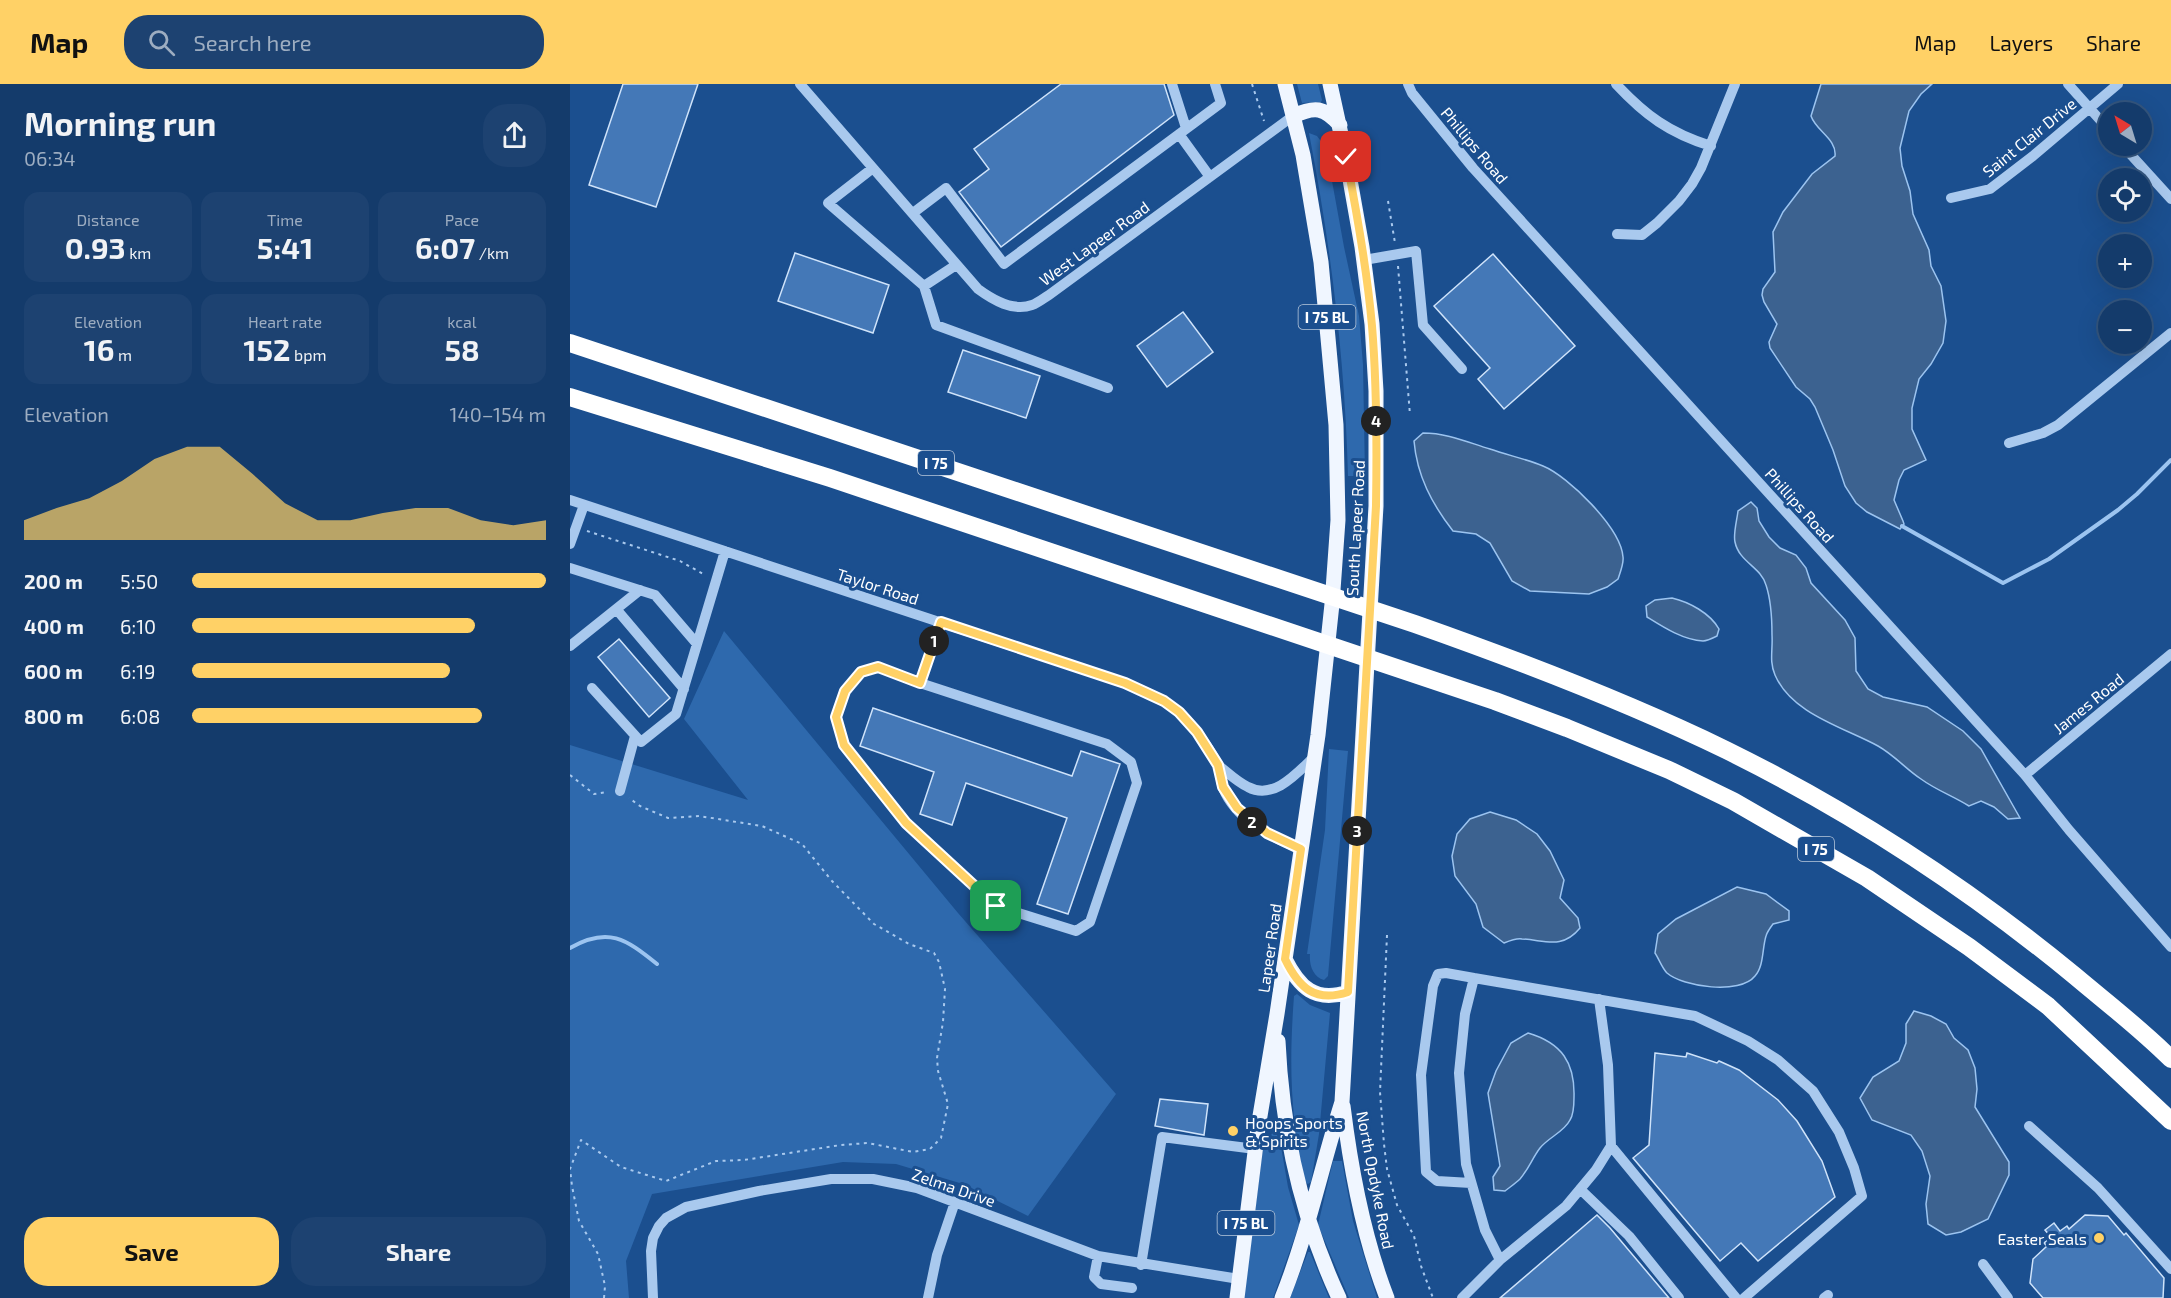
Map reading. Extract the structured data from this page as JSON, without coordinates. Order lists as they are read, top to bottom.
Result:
{
  "streets": {
    "highway": ["I 75"],
    "main road": [
      "I 75 BL",
      "South Lapeer Road",
      "Lapeer Road",
      "North Opdyke Road"
    ],
    "street": [
      "Saint Clair Drive",
      "Phillips Road",
      "West Lapeer Road",
      "Taylor Road",
      "James Road",
      "Zelma Drive"
    ]
  },
  "crossings": [
    ["Phillips Road", "James Road"],
    ["West Lapeer Road", "South Lapeer Road"],
    ["I 75 BL", "South Lapeer Road"],
    ["I 75 BL", "North Opdyke Road"],
    ["South Lapeer Road", "Lapeer Road"],
    ["Taylor Road", "Lapeer Road"],
    ["Lapeer Road", "Zelma Drive"]
  ],
  "places": ["Hoops Sports & Spirits", "Easter Seals"],
  "north": "top left",
  "page": {
    "header": "Map",
    "search": "Search here",
    "nav": ["Map", "Layers", "Share"],
    "heading": ["Morning run", "06:34"],
    "map_buttons": ["+", "−"],
    "stats": [
      ["Distance", "0.93 km"],
      ["Time", "5:41"],
      ["Pace", "6:07 /km"],
      ["Elevation", "16 m"],
      ["Heart rate", "152 bpm"],
      ["kcal", "58"]
    ],
    "chart": ["Elevation", "140–154 m"],
    "pins": [
      "4",
      "1",
      "2",
      "3"
    ],
    "list": [
      {
        "name": "200 m",
        "note": "5:50"
      },
      {
        "name": "400 m",
        "note": "6:10"
      },
      {
        "name": "600 m",
        "note": "6:19"
      },
      {
        "name": "800 m",
        "note": "6:08"
      }
    ],
    "buttons": ["Save", "Share"]
  }
}
